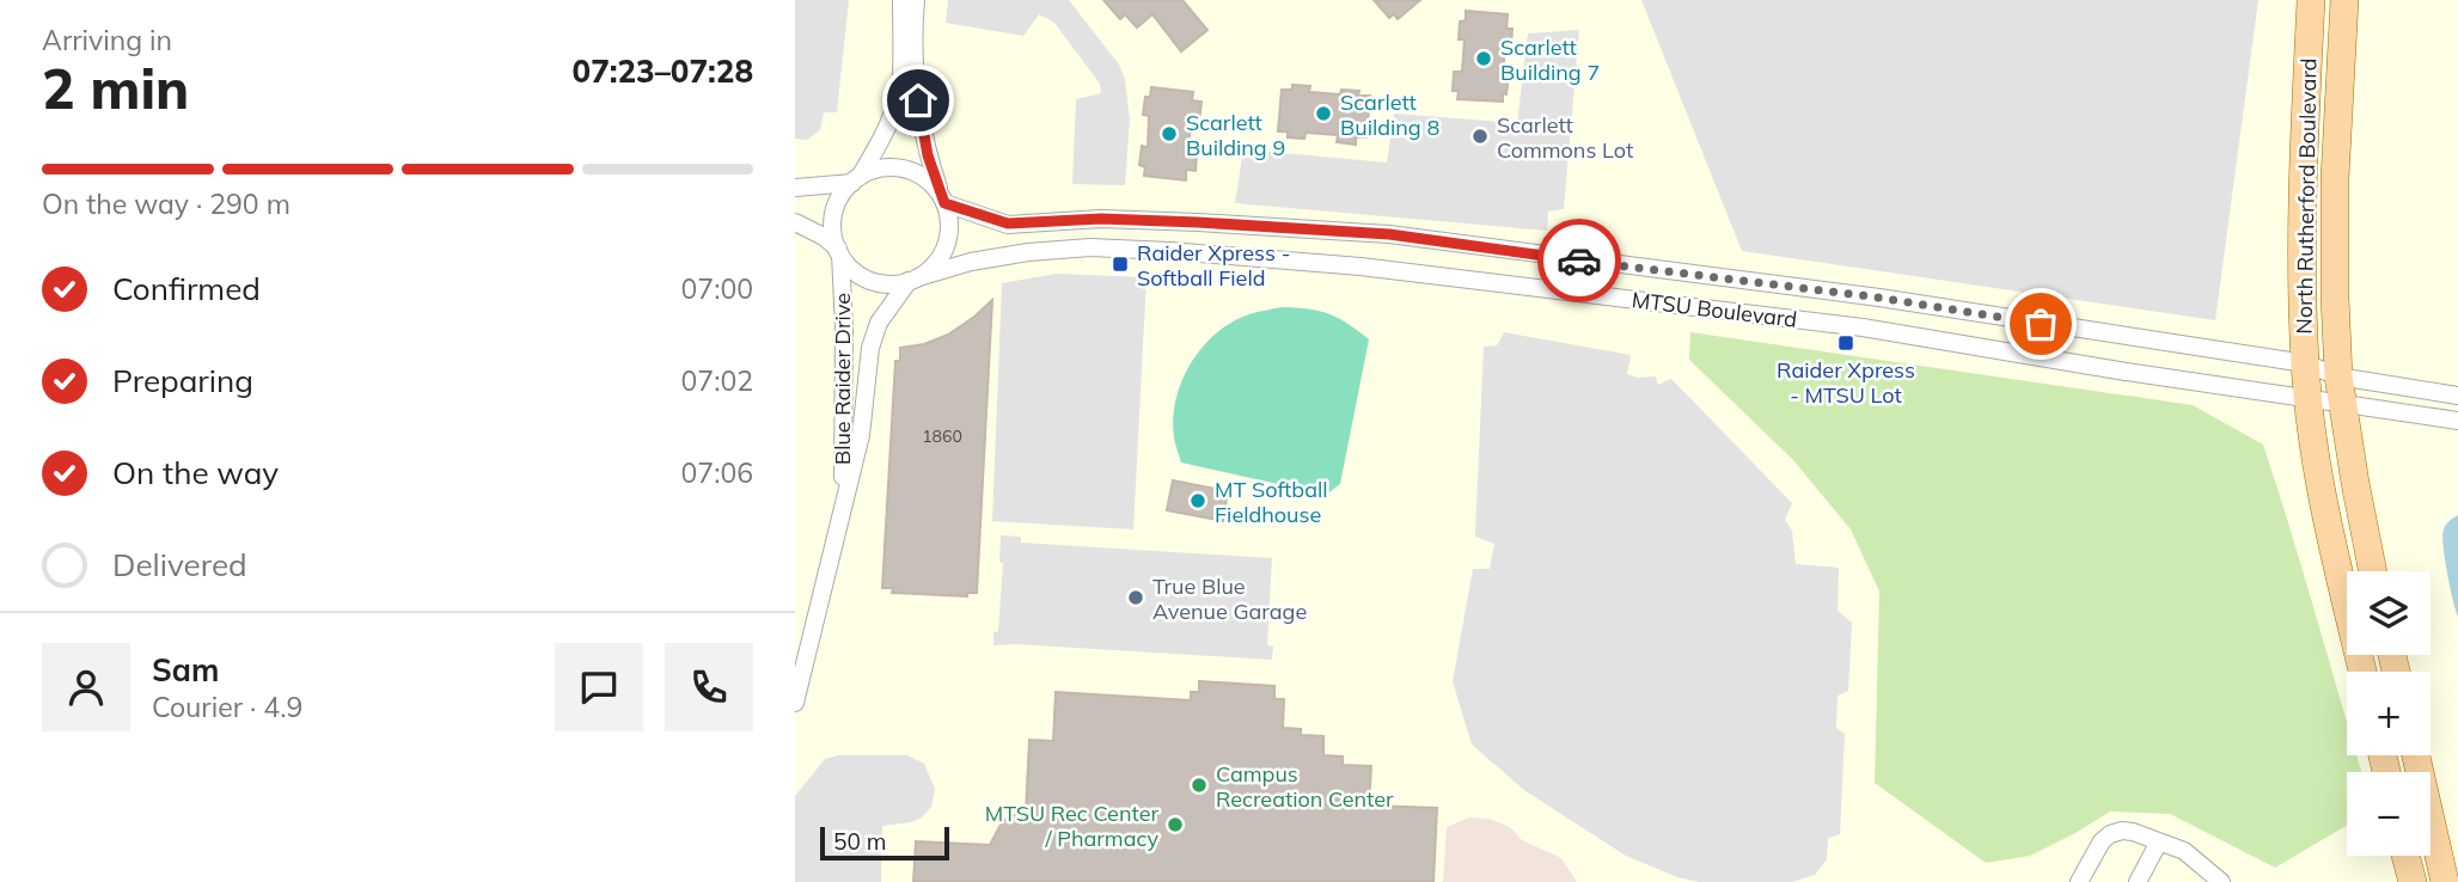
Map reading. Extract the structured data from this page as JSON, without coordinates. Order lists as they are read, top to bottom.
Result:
{
  "streets": {
    "main road": ["North Rutherford Boulevard"],
    "street": ["MTSU Boulevard", "Blue Raider Drive"]
  },
  "crossings": [
    ["North Rutherford Boulevard", "MTSU Boulevard"],
    ["MTSU Boulevard", "Blue Raider Drive"]
  ],
  "places": {
    "other": [
      "Scarlett Building 7",
      "Scarlett Building 8",
      "Scarlett Building 9",
      "Scarlett Commons Lot",
      "MT Softball Fieldhouse",
      "True Blue Avenue Garage",
      "Campus Recreation Center",
      "MTSU Rec Center / Pharmacy"
    ],
    "transit": ["Raider Xpress - Softball Field", "Raider Xpress - MTSU Lot"]
  },
  "house_numbers": ["1860"],
  "scale_bar": "50 m",
  "page": {
    "heading": ["2 min", "Arriving in", "07:23–07:28"],
    "panel": ["Sam", "Courier · 4.9"],
    "bar": "On the way · 290 m",
    "list": [
      ["Confirmed", "07:00"],
      ["Preparing", "07:02"],
      ["On the way", "07:06"],
      "Delivered"
    ],
    "map_buttons": ["+", "−"],
    "scale": "50 m"
  }
}
